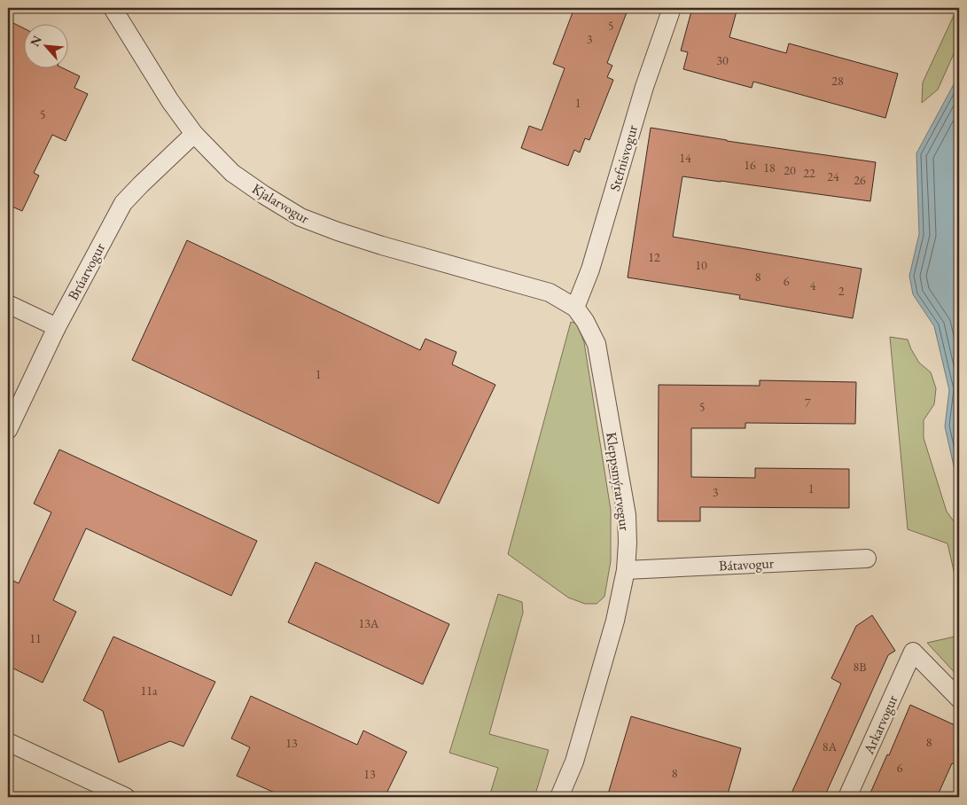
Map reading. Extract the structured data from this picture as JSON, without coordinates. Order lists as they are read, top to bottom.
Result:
{
  "streets": {
    "street": [
      "Stefnisvogur",
      "Kjalarvogur",
      "Brúarvogur",
      "Kleppsmýrarvegur",
      "Bátavogur",
      "Arkarvogur"
    ]
  },
  "crossings": [
    ["Stefnisvogur", "Kjalarvogur"],
    ["Stefnisvogur", "Kleppsmýrarvegur"],
    ["Kjalarvogur", "Brúarvogur"],
    ["Kjalarvogur", "Kleppsmýrarvegur"],
    ["Kleppsmýrarvegur", "Bátavogur"]
  ],
  "house_numbers": [
    "5",
    "3",
    "30",
    "28",
    "1",
    "5",
    "14",
    "16",
    "18",
    "20",
    "22",
    "24",
    "26",
    "12",
    "10",
    "8",
    "6",
    "4",
    "2",
    "1",
    "7",
    "5",
    "1",
    "3",
    "13A",
    "11",
    "8B",
    "11a",
    "8",
    "13",
    "8A",
    "6",
    "8",
    "13"
  ],
  "north": "top left"
}
